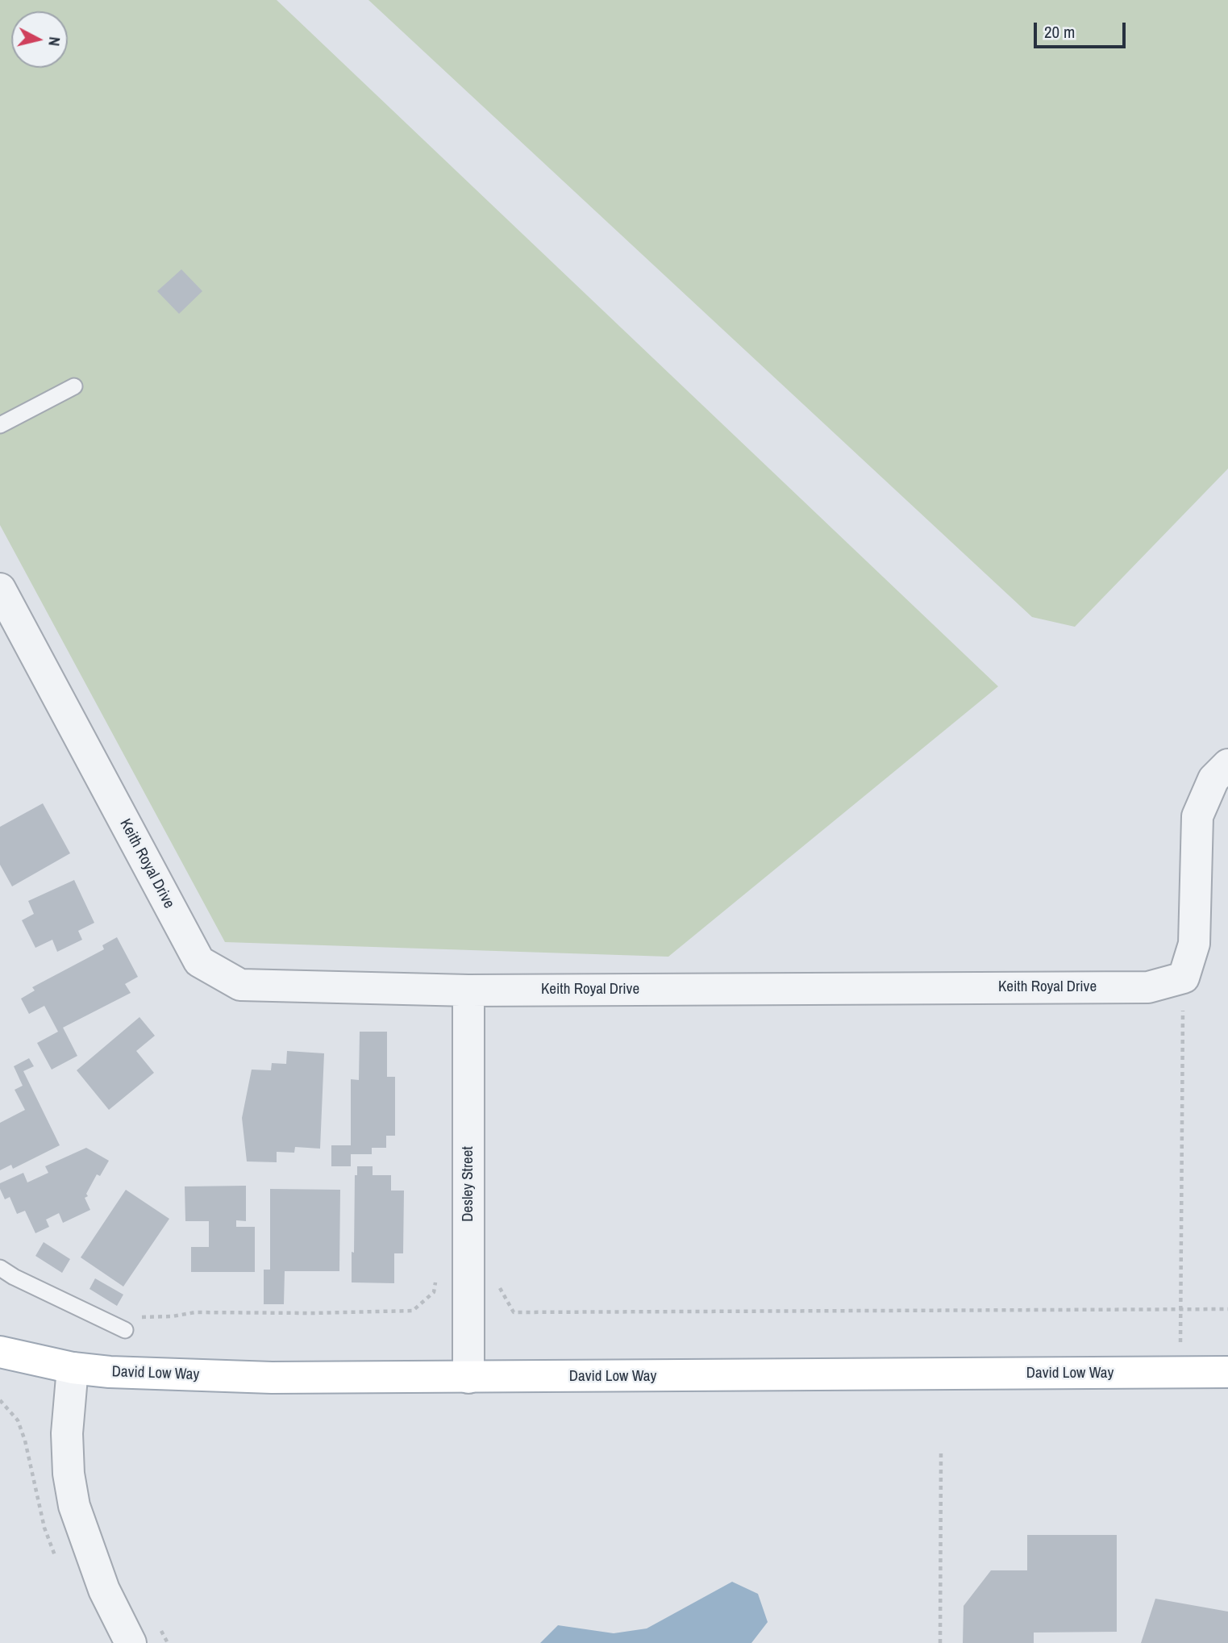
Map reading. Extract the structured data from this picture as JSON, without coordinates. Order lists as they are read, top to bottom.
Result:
{
  "streets": {
    "main road": ["David Low Way"],
    "street": ["Keith Royal Drive", "Desley Street"]
  },
  "crossings": [
    ["Keith Royal Drive", "Desley Street"],
    ["Desley Street", "David Low Way"]
  ],
  "scale_bar": "20 m",
  "north": "right"
}
